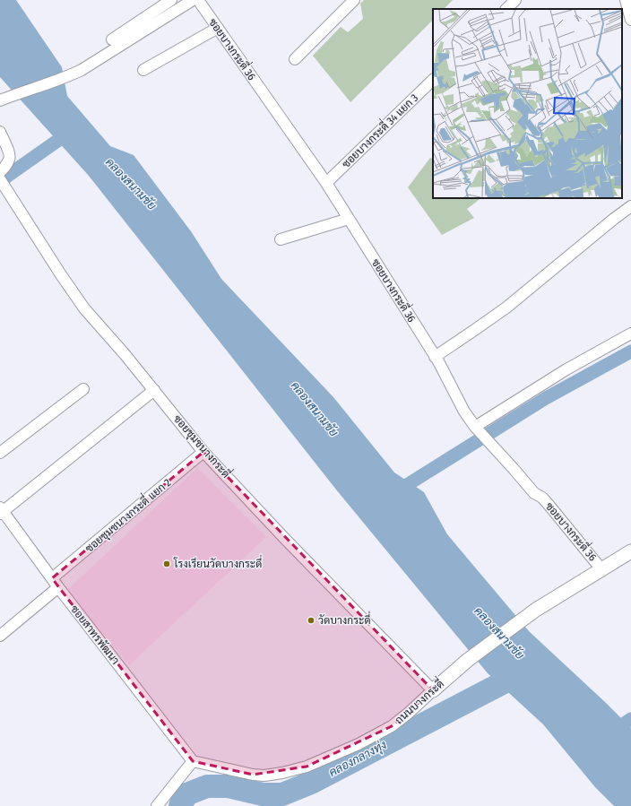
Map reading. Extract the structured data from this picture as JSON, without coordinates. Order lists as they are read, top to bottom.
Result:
{
  "streets": {
    "street": [
      "ซอยบางกระดี่ 36",
      "ซอยบางกระดี่ 34 แยก 3",
      "ซอยชุมชนางกระดี่",
      "ซอยชุมชนางกระดี่ แยก 2",
      "ซอยสาทรพัฒนา",
      "ถนนบางกระดี่"
    ]
  },
  "crossings": [
    ["ซอยบางกระดี่ 36", "ซอยบางกระดี่ 34 แยก 3"],
    ["ซอยบางกระดี่ 36", "ถนนบางกระดี่"],
    ["ซอยชุมชนางกระดี่", "ซอยชุมชนางกระดี่ แยก 2"],
    ["ซอยชุมชนางกระดี่", "ถนนบางกระดี่"],
    ["ซอยชุมชนางกระดี่ แยก 2", "ซอยสาทรพัฒนา"],
    ["ซอยสาทรพัฒนา", "ถนนบางกระดี่"]
  ],
  "water": ["คลองสนามชัย", "คลองกลางทุ่ง"],
  "places": ["โรงเรียนวัดบางกระดี่", "วัดบางกระดี่"]
}
